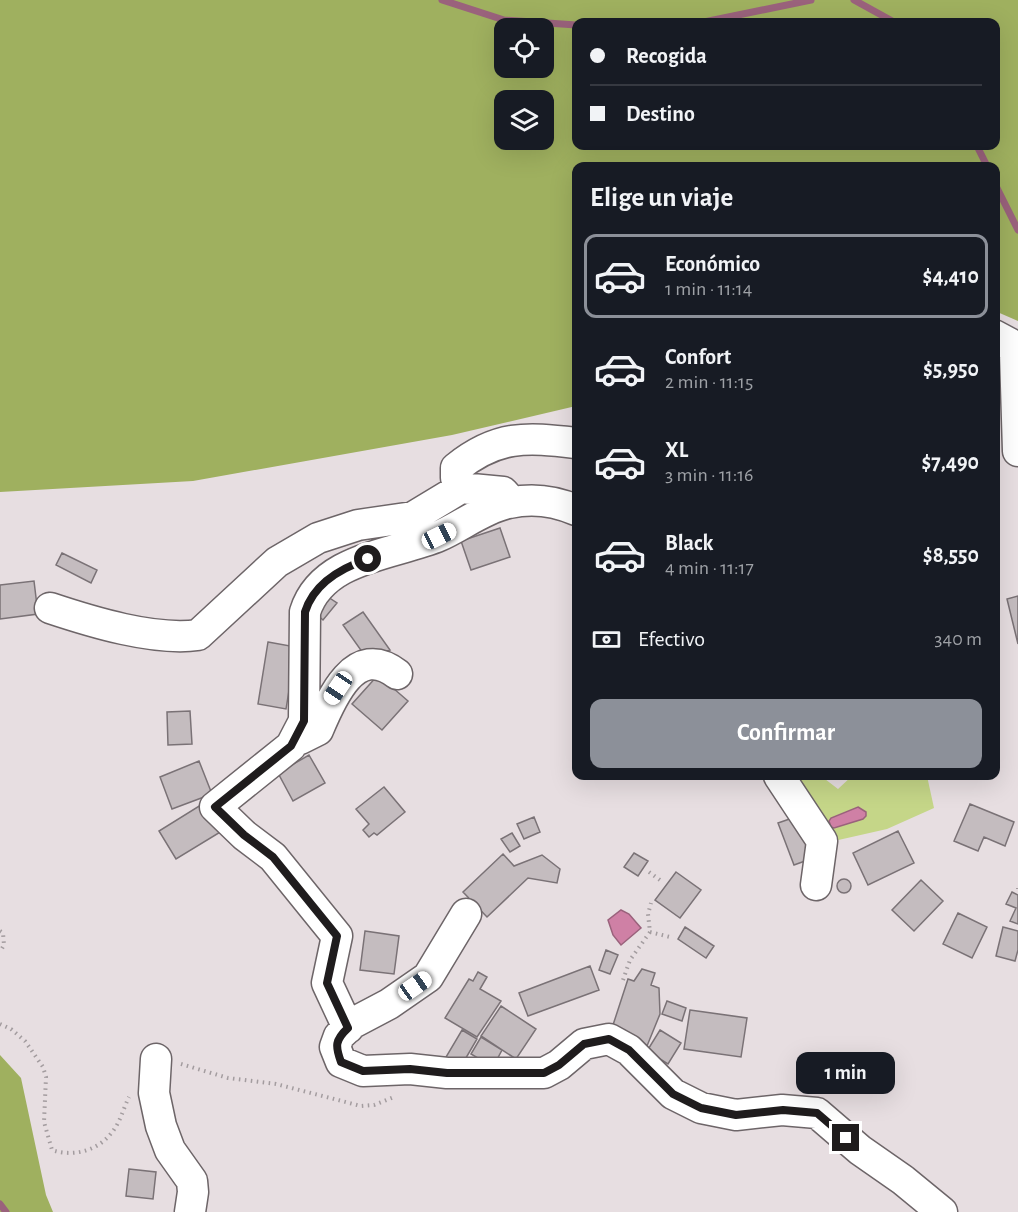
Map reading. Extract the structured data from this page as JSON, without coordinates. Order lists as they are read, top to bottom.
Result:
{
  "page": {
    "banner": ["Recogida", "Destino"],
    "heading": "Elige un viaje",
    "list": [
      {
        "name": "Económico",
        "note": "1 min · 11:14",
        "value": "$4,410"
      },
      {
        "name": "Confort",
        "note": "2 min · 11:15",
        "value": "$5,950"
      },
      {
        "name": "XL",
        "note": "3 min · 11:16",
        "value": "$7,490"
      },
      {
        "name": "Black",
        "note": "4 min · 11:17",
        "value": "$8,550"
      }
    ],
    "pay": ["Efectivo", "340 m"],
    "buttons": "Confirmar",
    "bubble": "1 min"
  }
}
